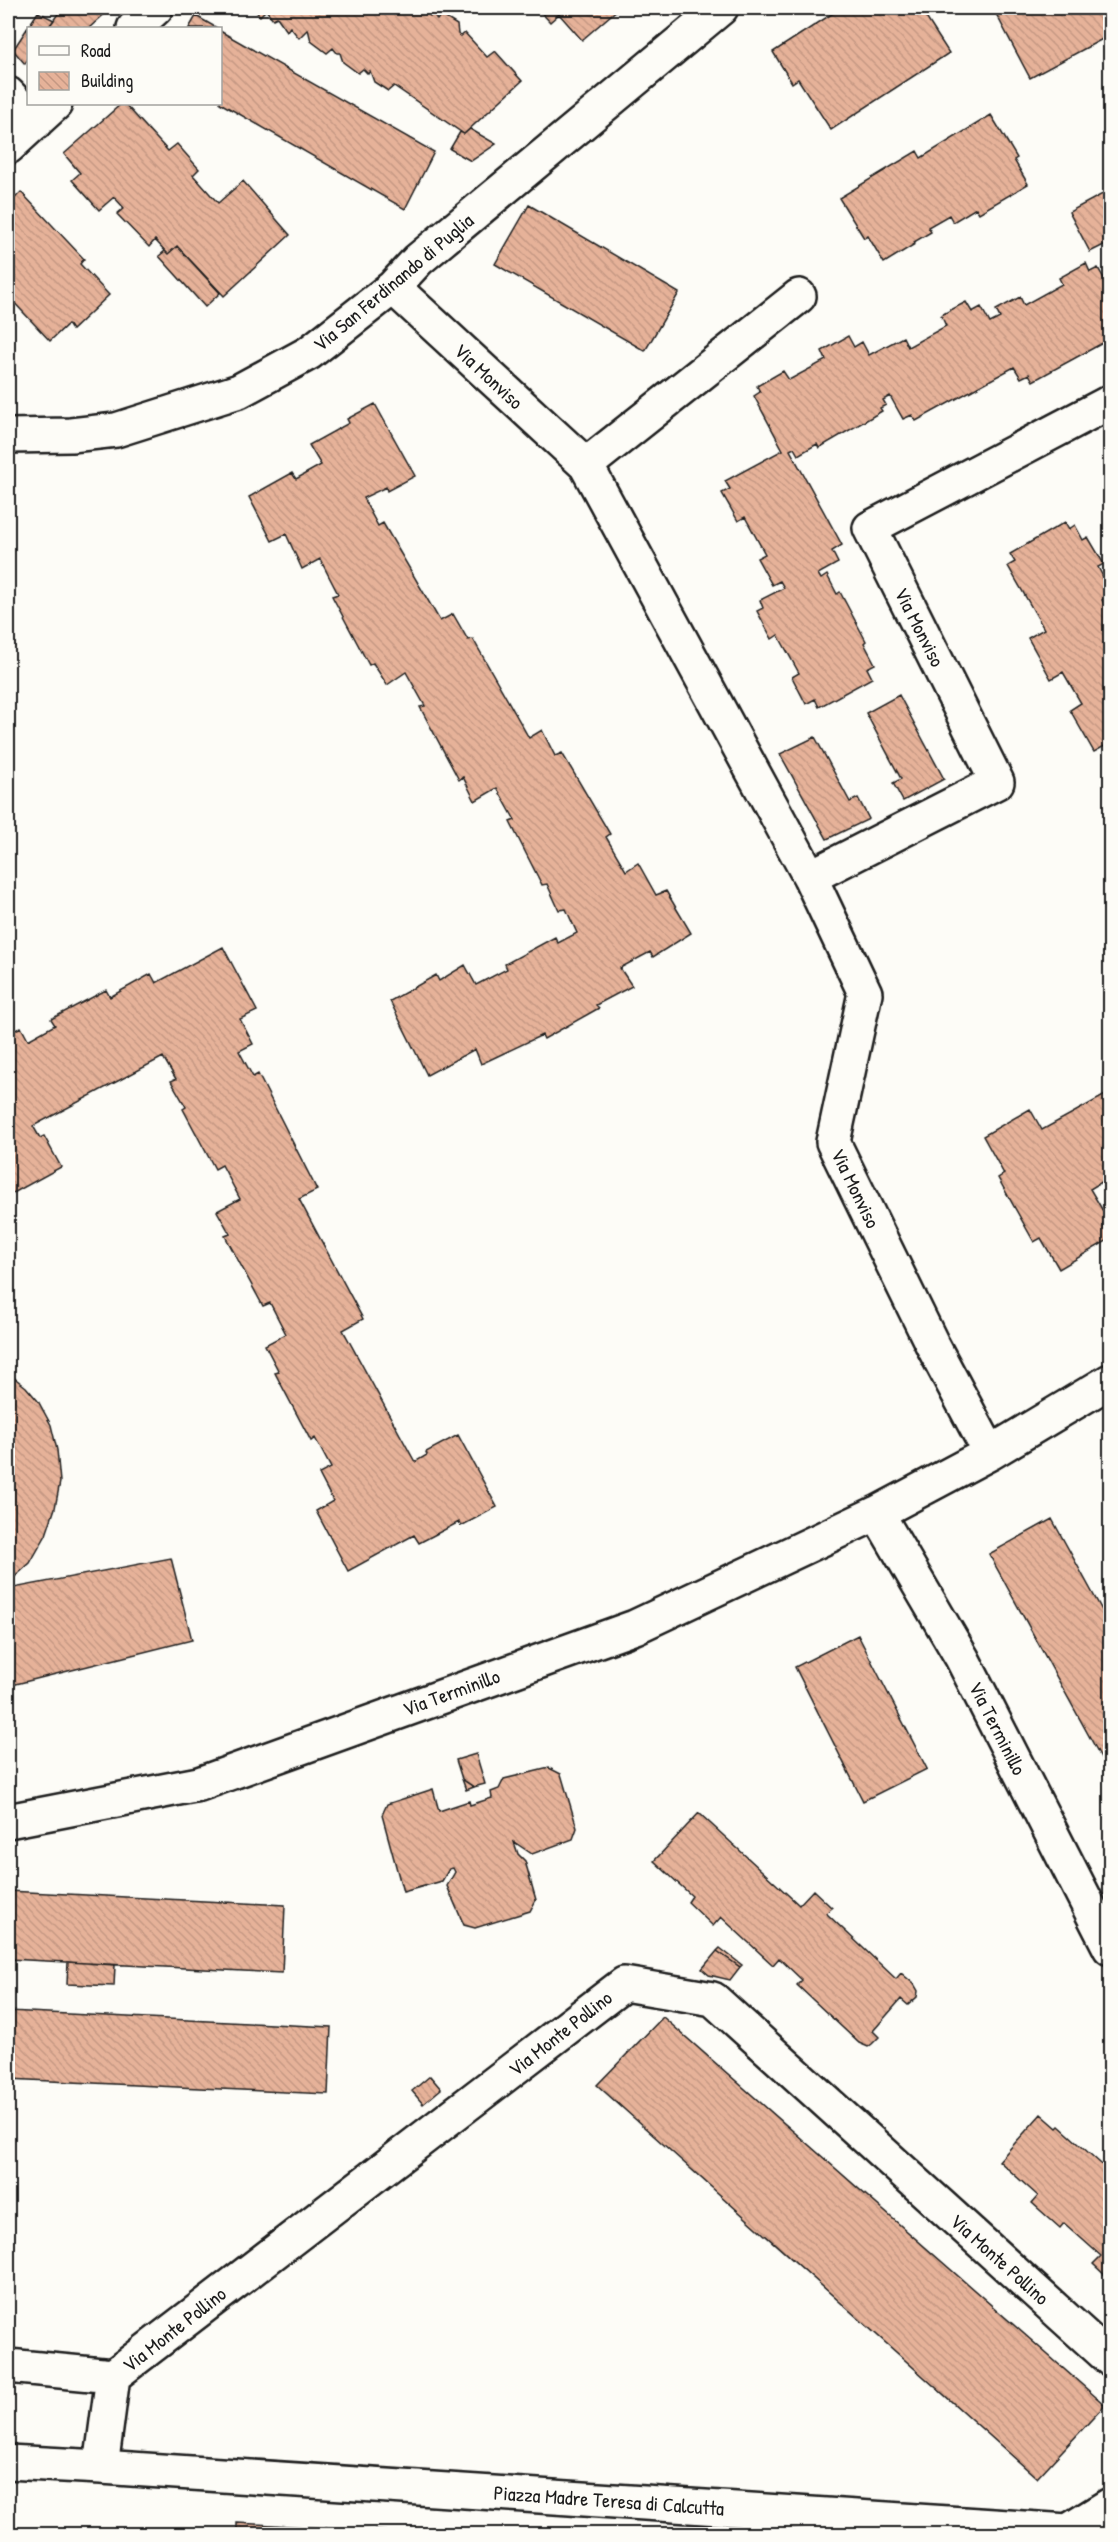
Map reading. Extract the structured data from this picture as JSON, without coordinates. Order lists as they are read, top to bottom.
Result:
{
  "streets": {
    "street": [
      "Via San Ferdinando di Puglia",
      "Via Monviso",
      "Via Terminillo",
      "Via Monte Pollino",
      "Piazza Madre Teresa di Calcutta"
    ]
  },
  "crossings": [
    ["Via San Ferdinando di Puglia", "Via Monviso"],
    ["Via Monviso", "Via Terminillo"]
  ],
  "legend": ["Road", "Building"]
}
